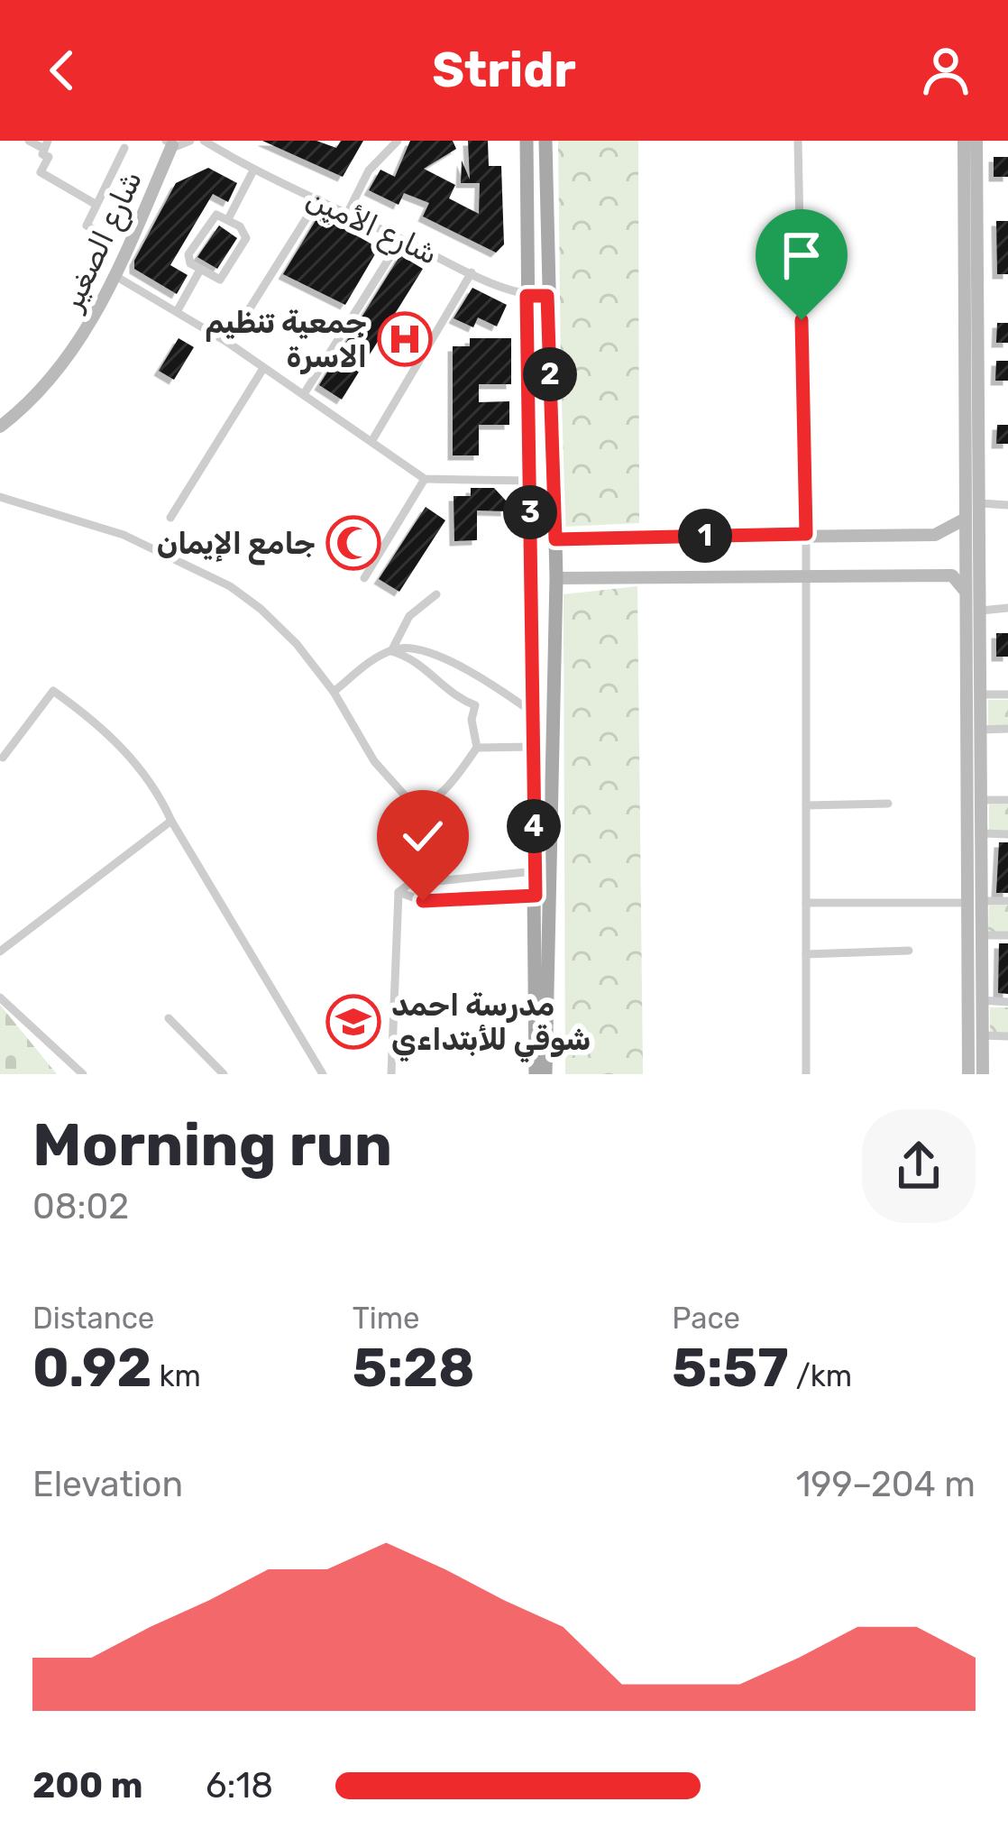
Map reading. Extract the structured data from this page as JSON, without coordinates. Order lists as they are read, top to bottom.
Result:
{
  "streets": {
    "main road": ["شارع الصغير"],
    "street": ["شارع الأمين"]
  },
  "places": {
    "hospital": ["جمعية تنظيم الاسرة"],
    "mosque": ["جامع الإيمان"],
    "school or university": ["مدرسة احمد شوقي للأبتداءي"]
  },
  "page": {
    "header": "Stridr",
    "pins": [
      "2",
      "3",
      "1",
      "4"
    ],
    "heading": ["Morning run", "08:02"],
    "stats": [
      ["Distance", "0.92 km"],
      ["Time", "5:28"],
      ["Pace", "5:57 /km"]
    ],
    "chart": ["Elevation", "199–204 m"],
    "list": [
      {
        "name": "200 m",
        "note": "6:18"
      }
    ]
  }
}
